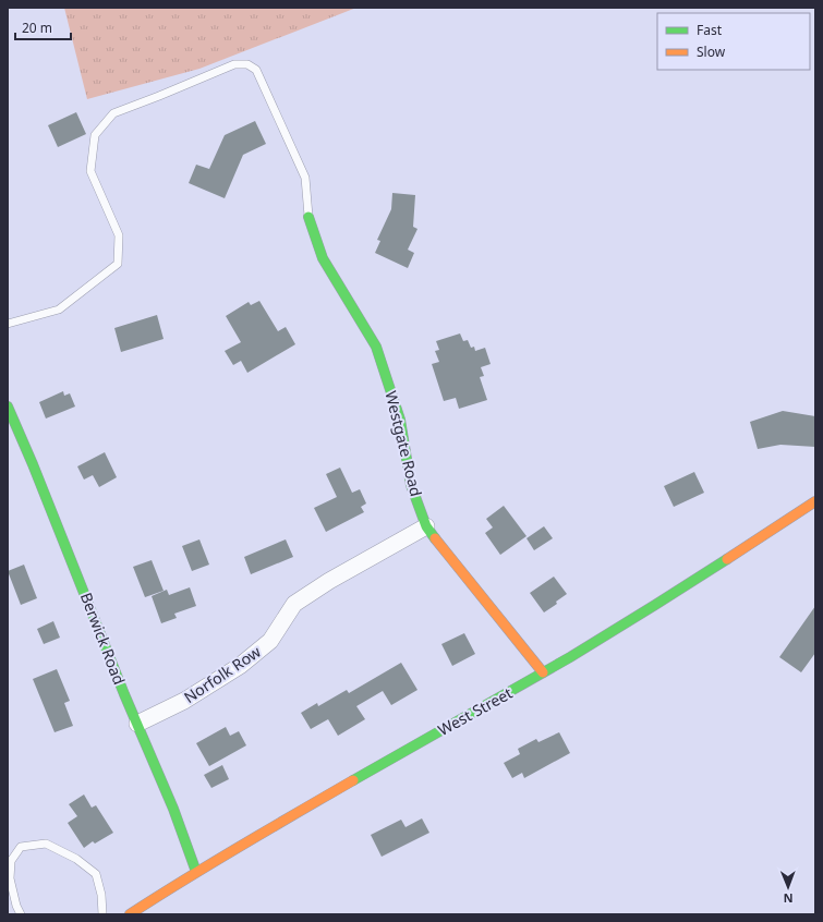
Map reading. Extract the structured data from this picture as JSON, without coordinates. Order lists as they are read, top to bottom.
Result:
{
  "streets": {
    "street": [
      "Westgate Road",
      "Berwick Road",
      "Norfolk Row",
      "West Street"
    ]
  },
  "crossings": [
    ["Westgate Road", "Norfolk Row"],
    ["Westgate Road", "West Street"],
    ["Berwick Road", "Norfolk Row"],
    ["Berwick Road", "West Street"]
  ],
  "legend": ["Fast", "Slow"],
  "scale_bar": "20 m",
  "north": "bottom"
}
